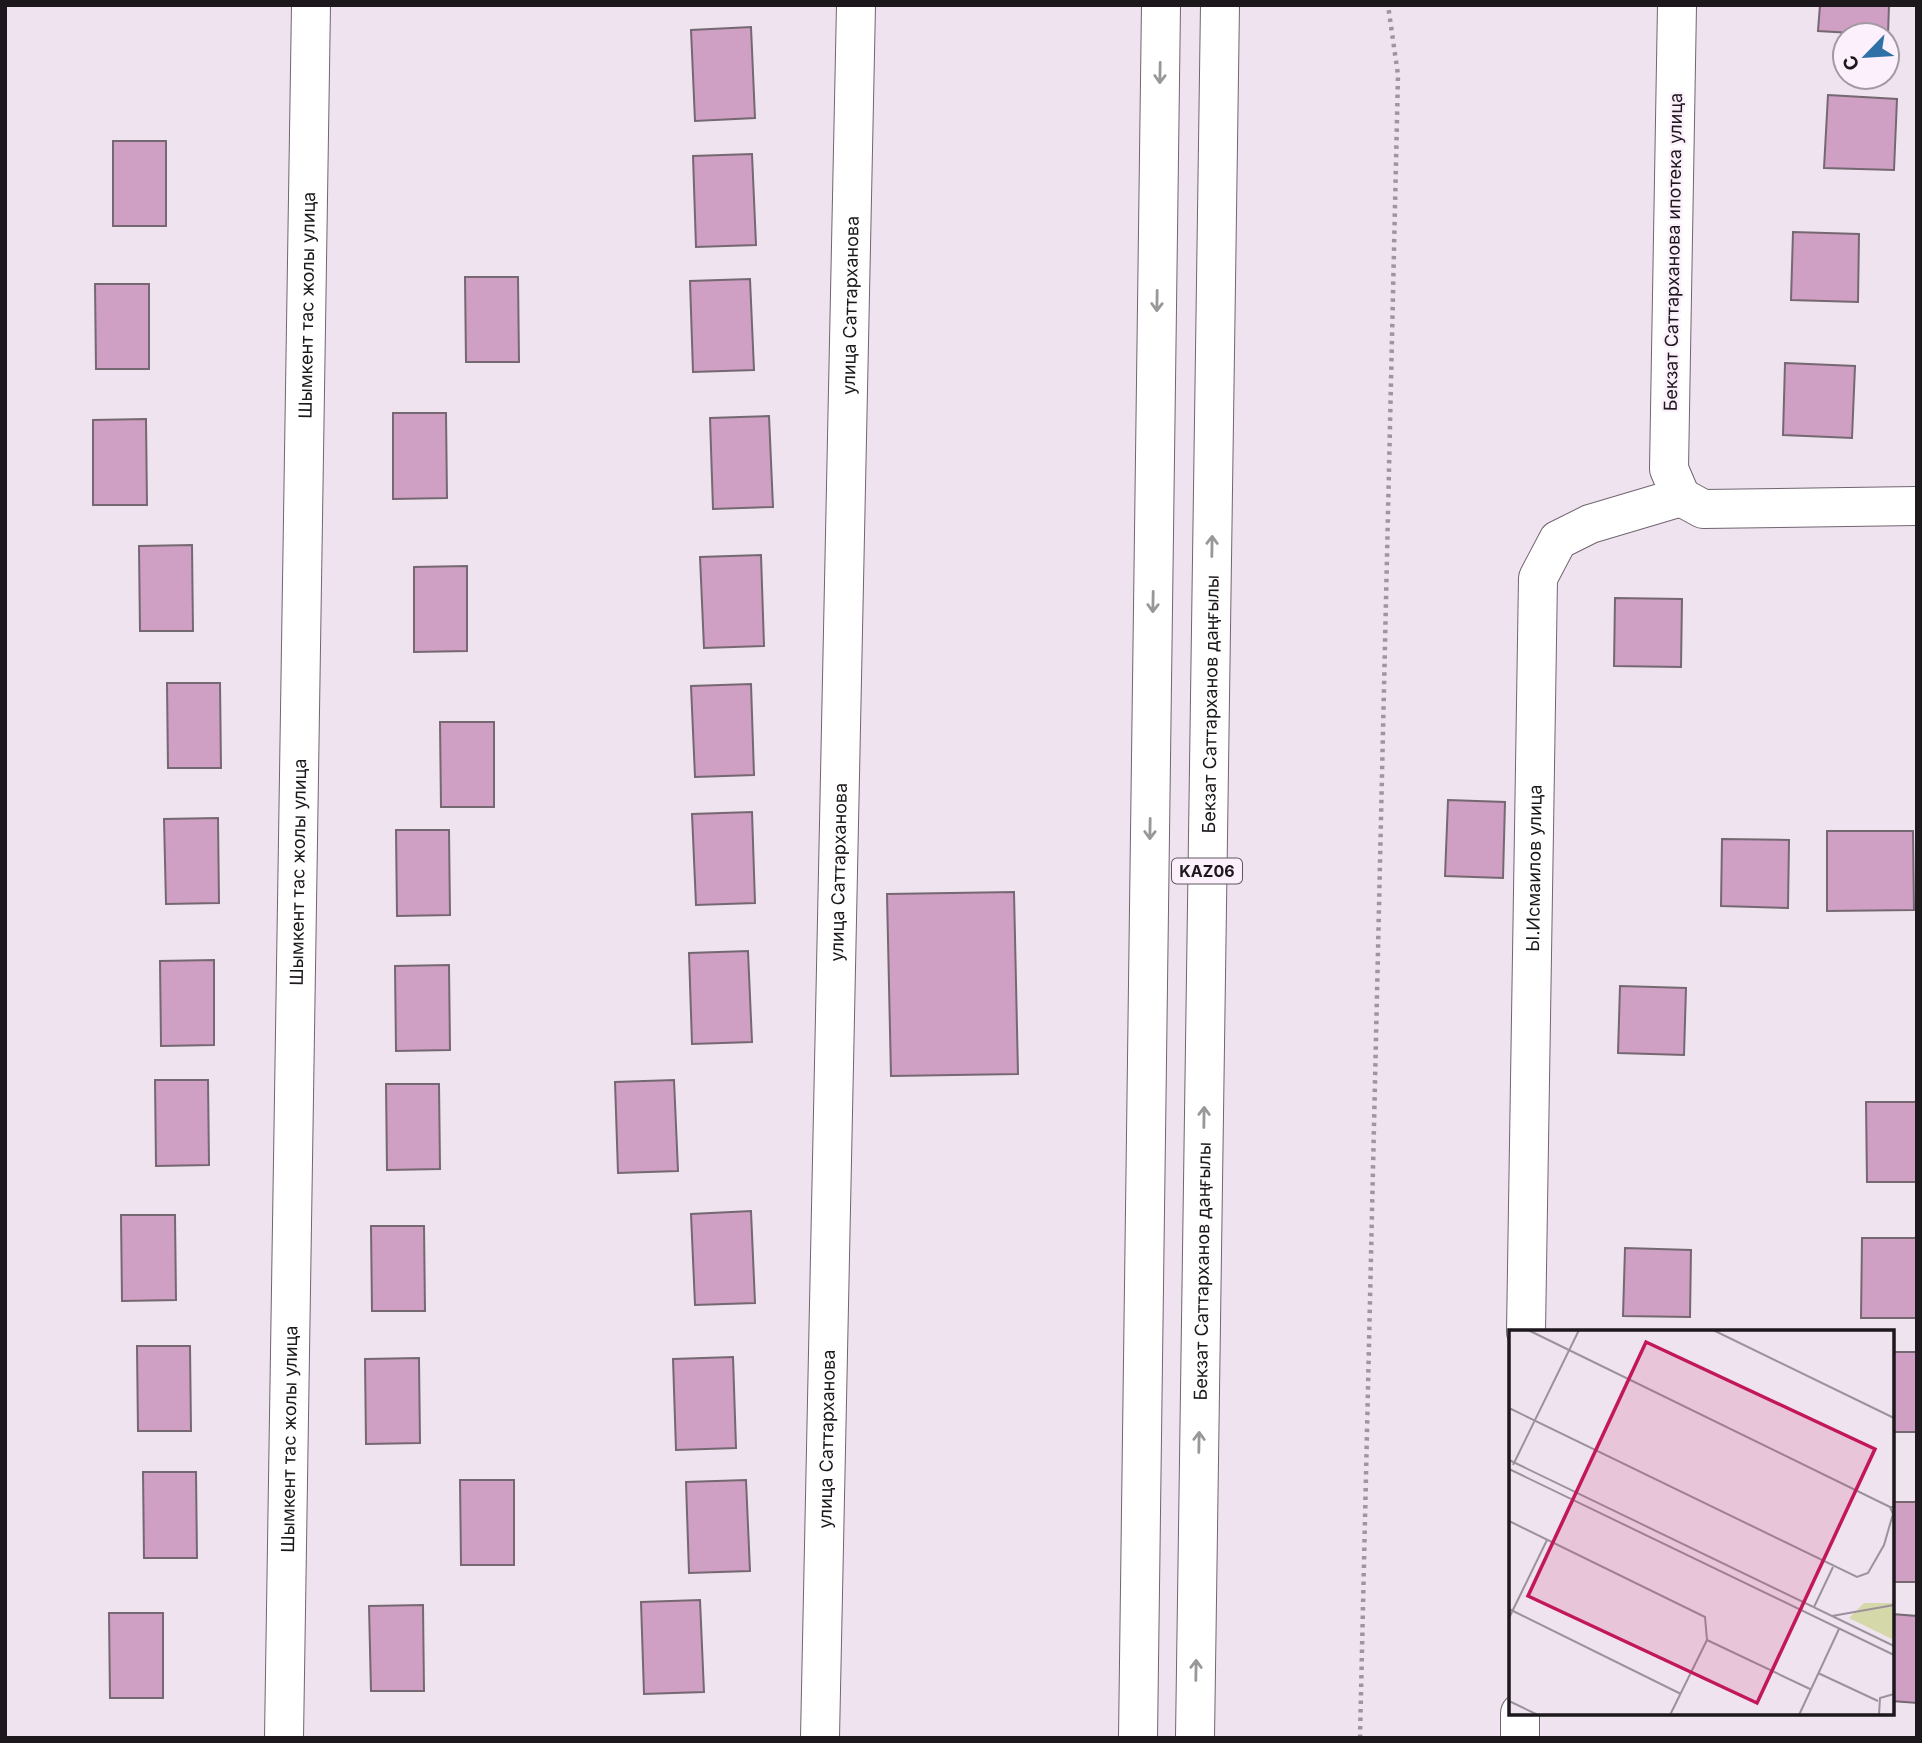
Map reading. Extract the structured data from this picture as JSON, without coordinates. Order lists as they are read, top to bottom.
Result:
{
  "streets": {
    "street": [
      "Бекзат Саттарханова ипотека улица",
      "Шымкент тас жолы улица",
      "улица Саттарханова",
      "Бекзат Саттарханов даңғылы",
      "Ы.Исмаилов улица",
      "KАZ06"
    ]
  },
  "crossings": [
    ["Бекзат Саттарханова ипотека улица", "Ы.Исмаилов улица"]
  ],
  "north": "bottom left"
}
